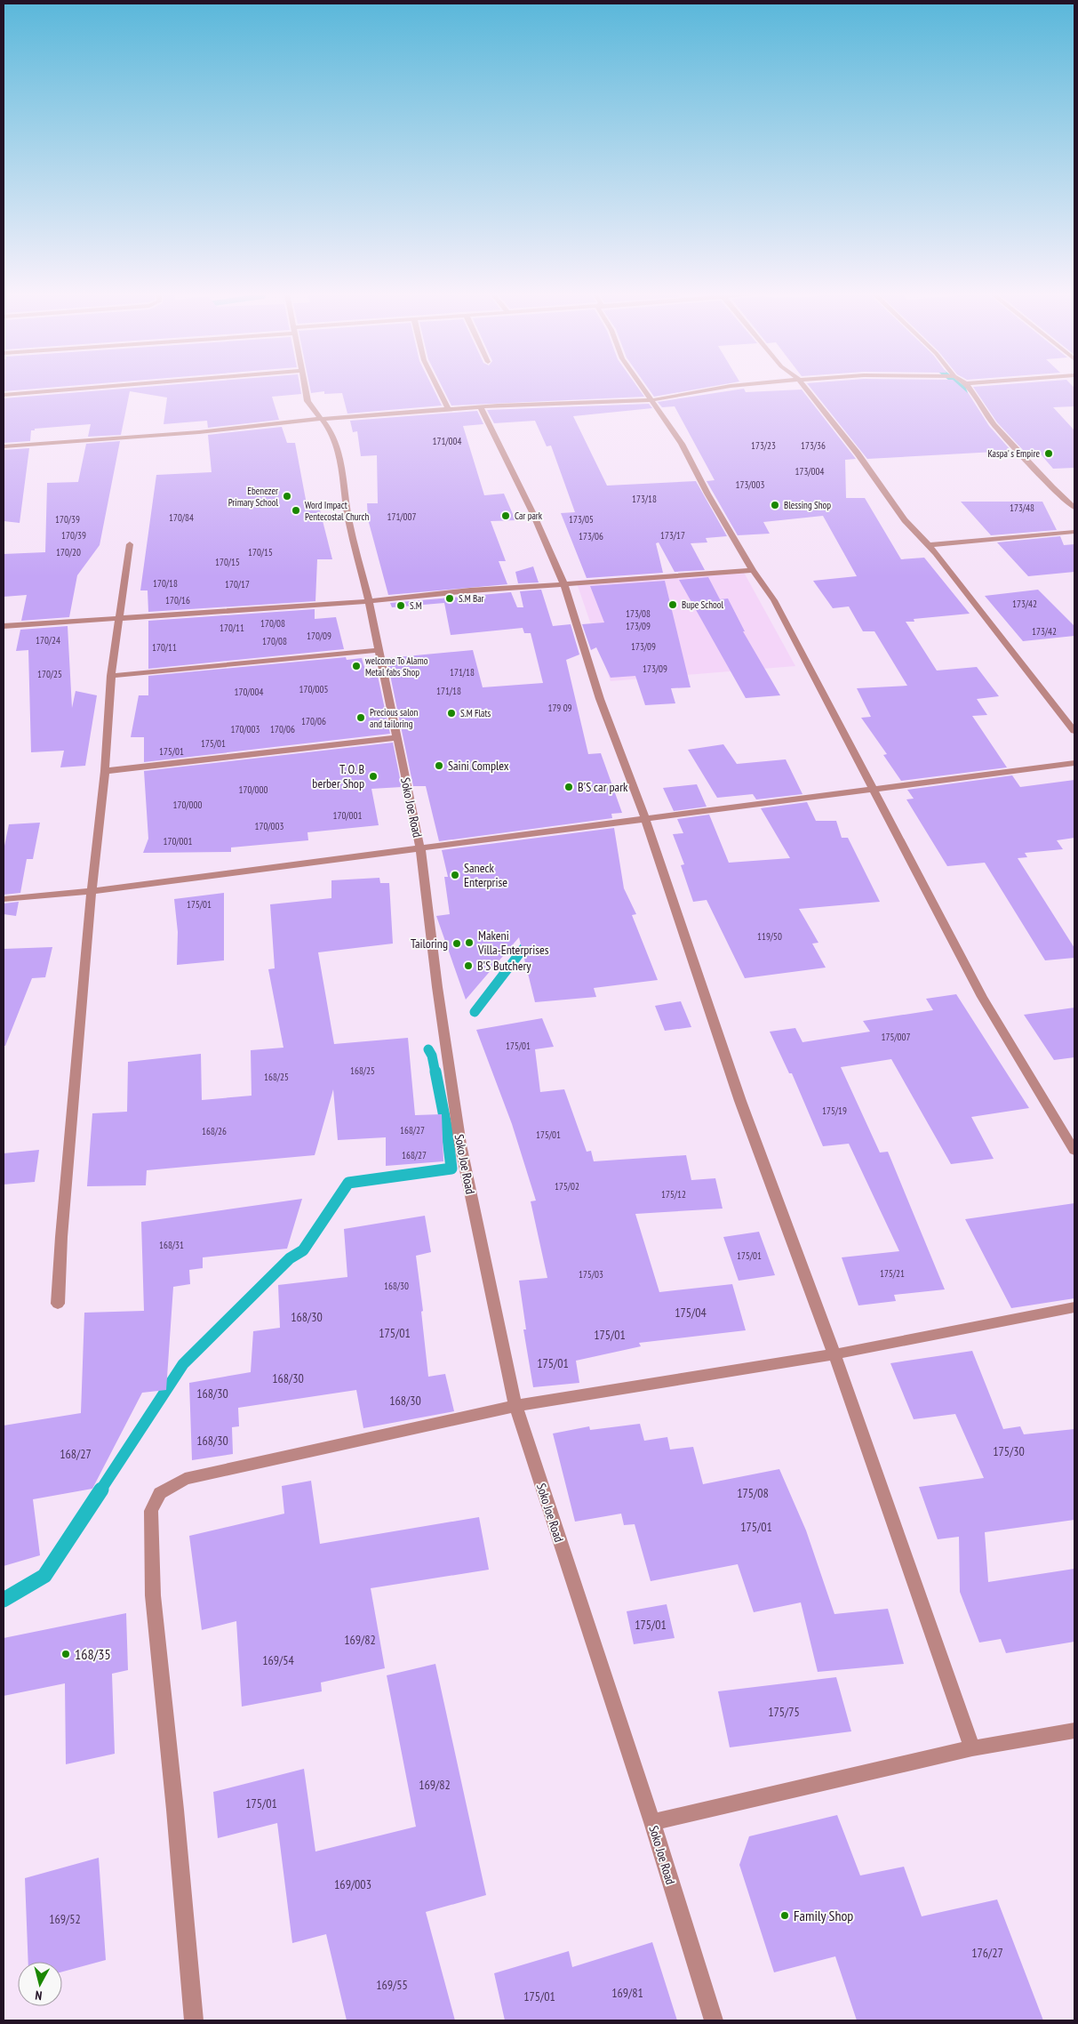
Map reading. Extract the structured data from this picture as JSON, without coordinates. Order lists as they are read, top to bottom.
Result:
{
  "streets": {
    "street": ["Soko Joe Road"]
  },
  "places": [
    "Kaspa' s Empire",
    "Ebenezer Primary School",
    "Blessing Shop",
    "Word Impact Pentecostal Church",
    "Car park",
    "S.M Bar",
    "Bupe School",
    "S.M",
    "welcome To Alamo Metal fabs Shop",
    "S.M Flats",
    "Precious salon and tailoring",
    "Saini Complex",
    "T. O. B berber Shop",
    "B'S car park",
    "Saneck Enterprise",
    "Makeni Villa-Enterprises",
    "Tailoring",
    "B'S Butchery",
    "168/35",
    "Family Shop"
  ],
  "house_numbers": [
    "171/004",
    "173/23",
    "173/36",
    "173/004",
    "173/003",
    "173/18",
    "173/48",
    "171/007",
    "170/84",
    "170/39",
    "173/05",
    "170/39",
    "173/17",
    "173/06",
    "170/20",
    "170/15",
    "170/15",
    "170/18",
    "170/17",
    "170/16",
    "173/42",
    "173/08",
    "170/08",
    "173/09",
    "170/11",
    "173/42",
    "170/09",
    "170/24",
    "170/08",
    "173/09",
    "170/11",
    "173/09",
    "171/18",
    "170/25",
    "170/005",
    "171/18",
    "170/004",
    "179 09",
    "170/06",
    "170/003",
    "170/06",
    "175/01",
    "175/01",
    "170/000",
    "170/000",
    "170/001",
    "170/003",
    "170/001",
    "175/01",
    "119/50",
    "175/007",
    "175/01",
    "168/25",
    "168/25",
    "175/19",
    "168/27",
    "168/26",
    "175/01",
    "168/27",
    "175/02",
    "175/12",
    "168/31",
    "175/01",
    "175/21",
    "175/03",
    "168/30",
    "175/04",
    "168/30",
    "175/01",
    "175/01",
    "175/01",
    "168/30",
    "168/30",
    "168/30",
    "168/30",
    "175/30",
    "168/27",
    "175/08",
    "175/01",
    "175/01",
    "169/82",
    "169/54",
    "175/75",
    "169/82",
    "175/01",
    "169/003",
    "169/52",
    "176/27",
    "169/55",
    "169/81",
    "175/01"
  ],
  "north": "bottom"
}
